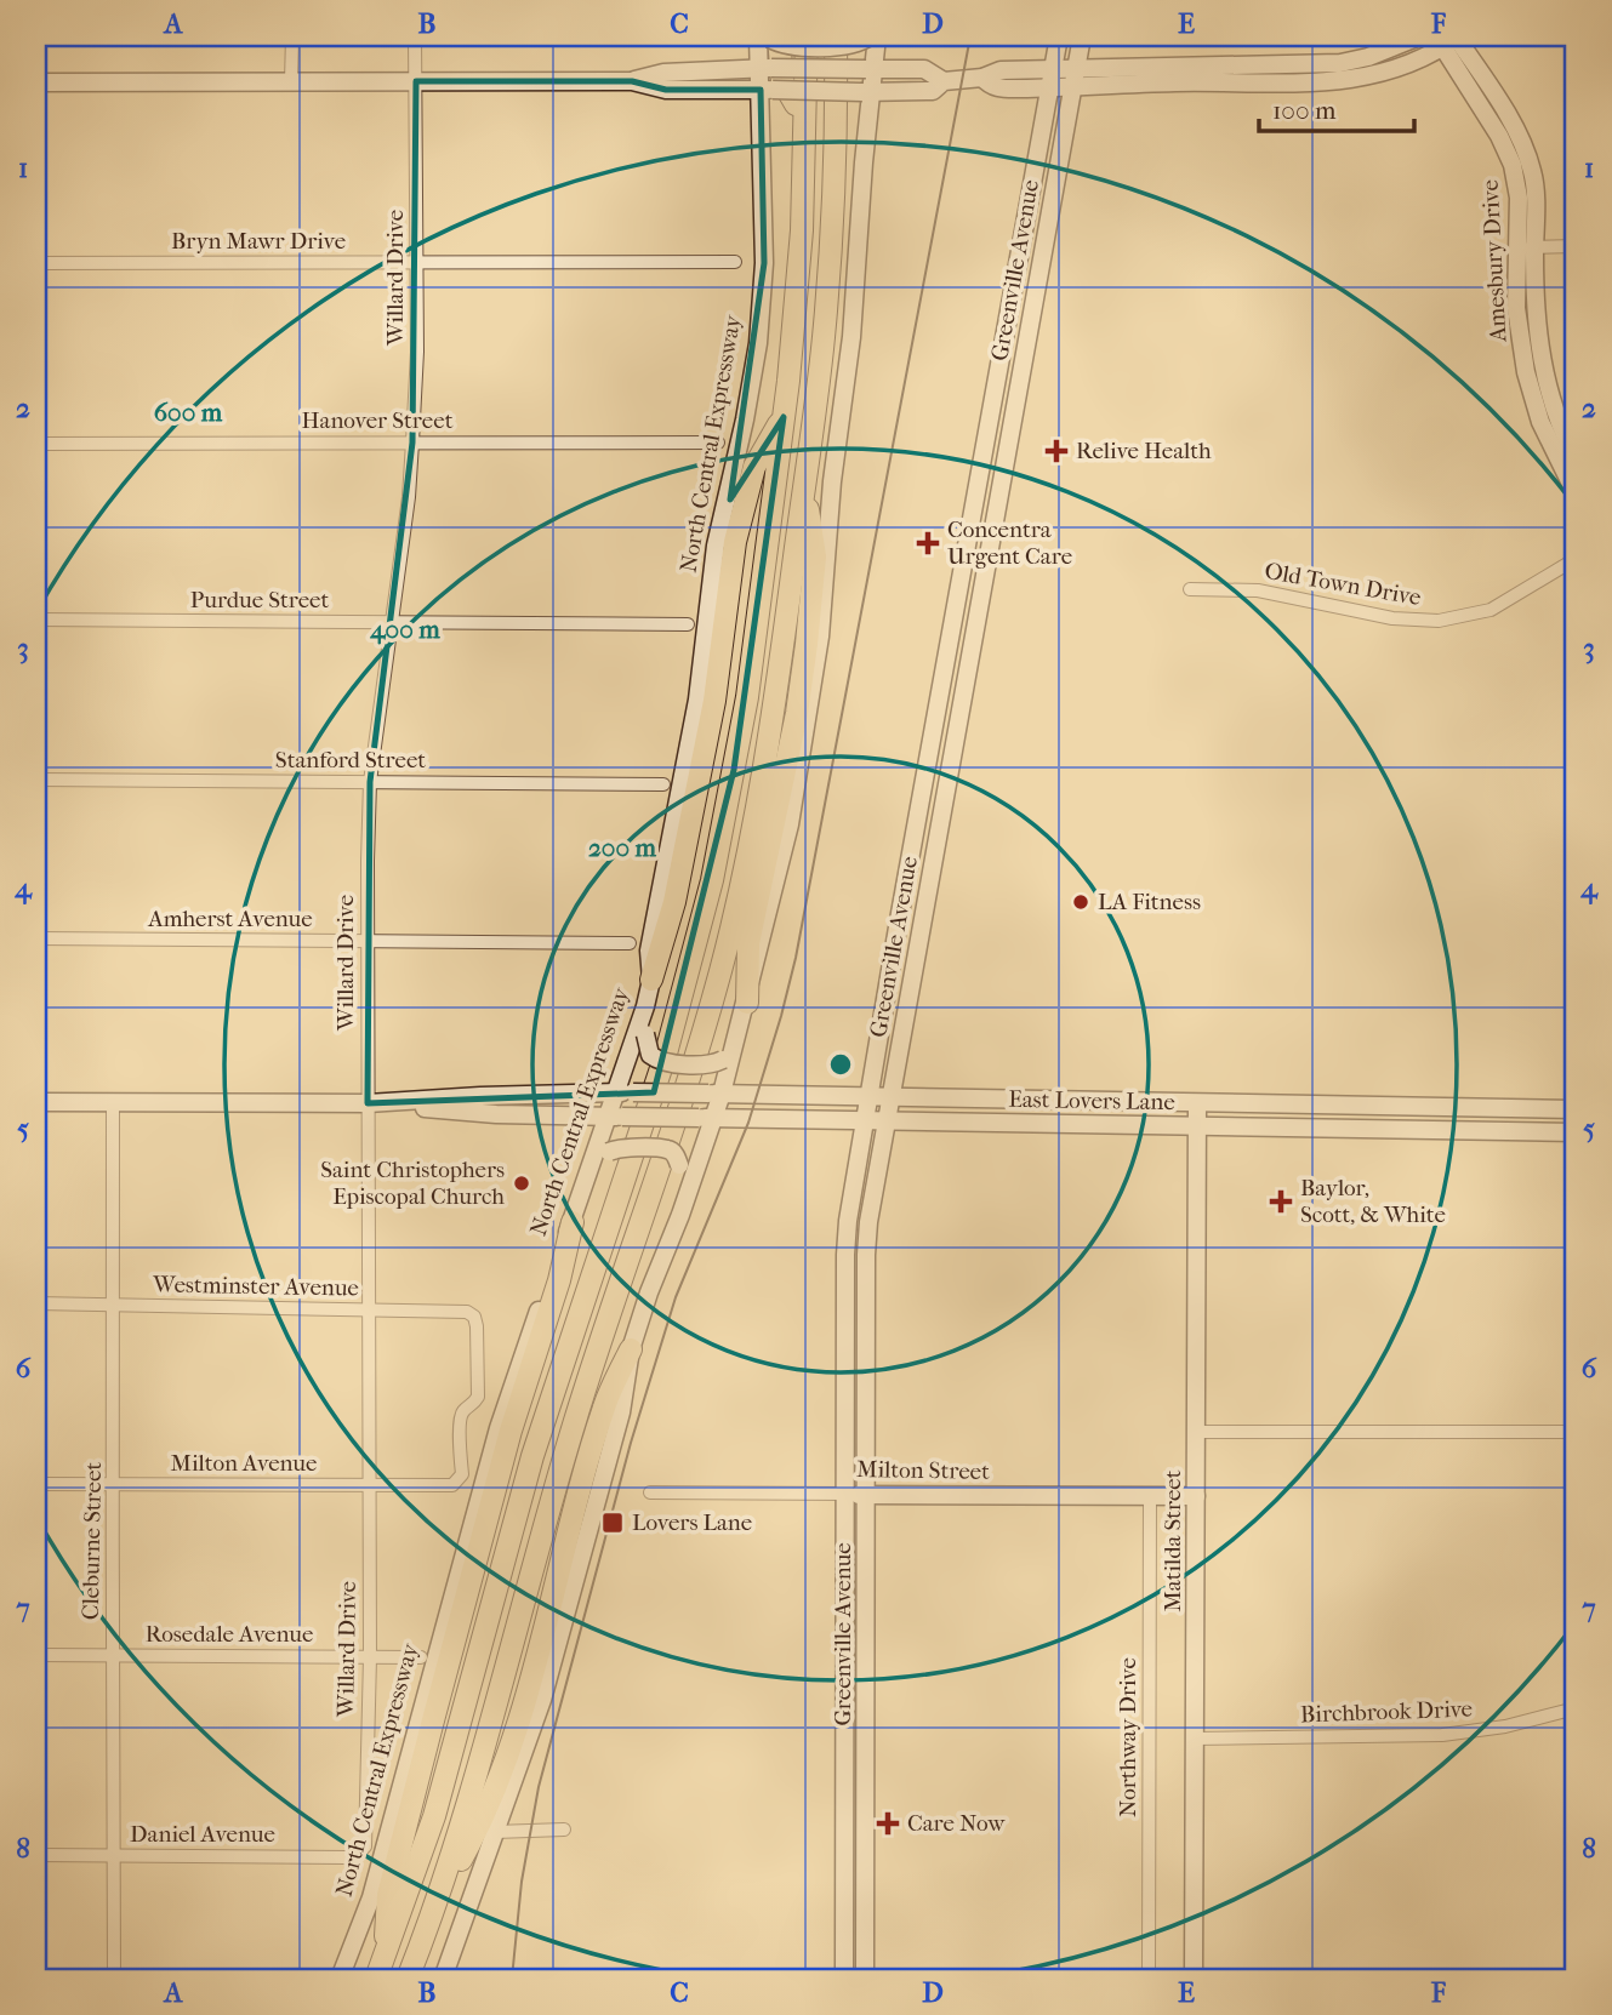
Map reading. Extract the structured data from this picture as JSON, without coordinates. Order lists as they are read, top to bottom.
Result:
{
  "streets": {
    "main road": [
      "Amesbury Drive",
      "Greenville Avenue",
      "North Central Expressway",
      "East Lovers Lane",
      "Milton Street",
      "Matilda Street"
    ],
    "street": [
      "Bryn Mawr Drive",
      "Willard Drive",
      "Hanover Street",
      "Old Town Drive",
      "Purdue Street",
      "Stanford Street",
      "Amherst Avenue",
      "Westminster Avenue",
      "Milton Avenue",
      "Cleburne Street",
      "Rosedale Avenue",
      "Birchbrook Drive",
      "Northway Drive",
      "Daniel Avenue"
    ]
  },
  "crossings": [
    ["Bryn Mawr Drive", "Willard Drive"],
    ["Greenville Avenue", "East Lovers Lane"],
    ["Greenville Avenue", "Milton Street"],
    ["Willard Drive", "Hanover Street"],
    ["Willard Drive", "Purdue Street"],
    ["Willard Drive", "Stanford Street"],
    ["Willard Drive", "Amherst Avenue"],
    ["Willard Drive", "Westminster Avenue"],
    ["Willard Drive", "Milton Avenue"],
    ["Willard Drive", "Rosedale Avenue"],
    ["Willard Drive", "Daniel Avenue"],
    ["North Central Expressway", "East Lovers Lane"],
    ["East Lovers Lane", "Matilda Street"],
    ["Westminster Avenue", "Milton Avenue"],
    ["Westminster Avenue", "Cleburne Street"],
    ["Milton Avenue", "Cleburne Street"],
    ["Milton Street", "Matilda Street"],
    ["Milton Street", "Northway Drive"],
    ["Cleburne Street", "Rosedale Avenue"],
    ["Cleburne Street", "Daniel Avenue"],
    ["Matilda Street", "Birchbrook Drive"]
  ],
  "places": {
    "health": [
      "Relive Health",
      "Concentra Urgent Care",
      "Baylor, Scott, & White",
      "Care Now"
    ],
    "other": ["LA Fitness", "Saint Christophers Episcopal Church"],
    "transit": ["Lovers Lane"]
  },
  "scale_bar": "100 m",
  "grid": {
    "columns": [
      "A",
      "B",
      "C",
      "D",
      "E",
      "F"
    ],
    "rows": [
      "1",
      "2",
      "3",
      "4",
      "5",
      "6",
      "7",
      "8"
    ]
  },
  "rings": ["600 m", "400 m", "200 m"]
}
